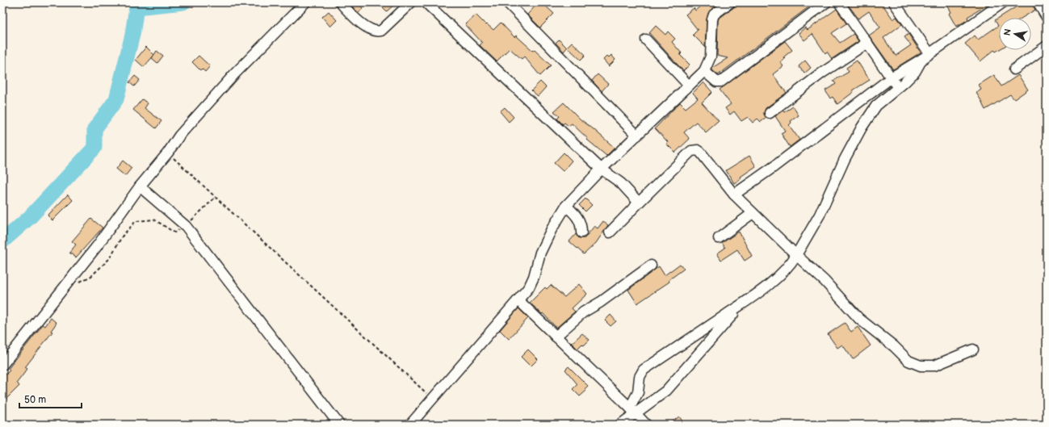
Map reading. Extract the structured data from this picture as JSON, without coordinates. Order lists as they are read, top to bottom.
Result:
{
  "scale_bar": "50 m",
  "north": "left"
}
